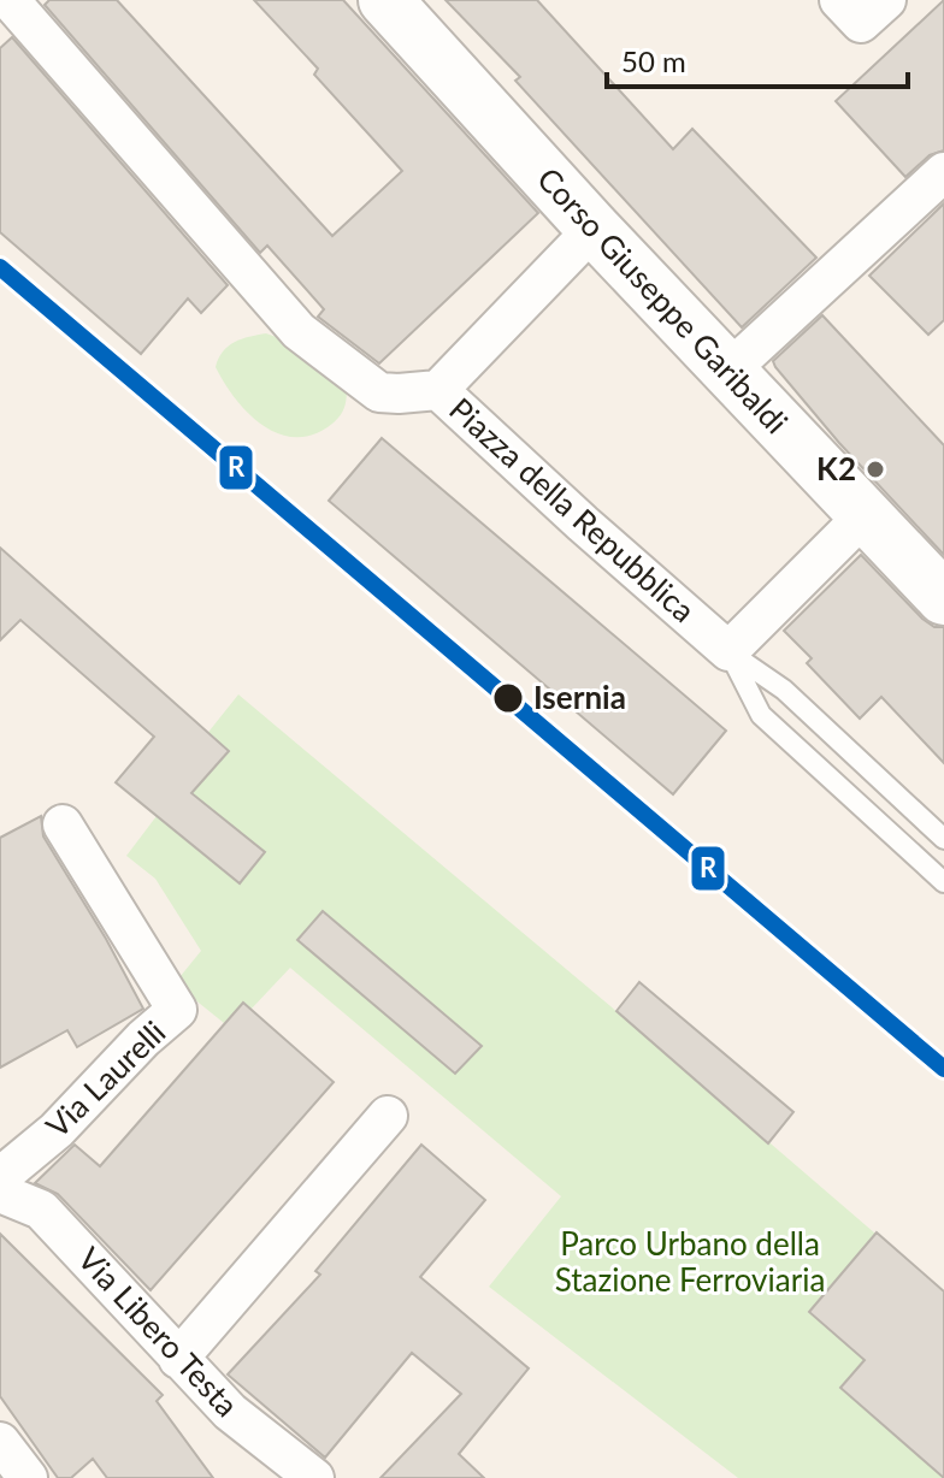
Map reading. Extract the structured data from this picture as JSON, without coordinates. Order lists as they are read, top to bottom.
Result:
{
  "streets": {
    "main road": ["Corso Giuseppe Garibaldi"],
    "street": ["Piazza della Repubblica", "Via Laurelli", "Via Libero Testa"]
  },
  "crossings": [
    ["Corso Giuseppe Garibaldi", "Piazza della Repubblica"]
  ],
  "parks": ["Parco Urbano della Stazione Ferroviaria"],
  "places": ["K2", "Isernia"],
  "lines": ["transit line R"],
  "scale_bar": "50 m"
}
